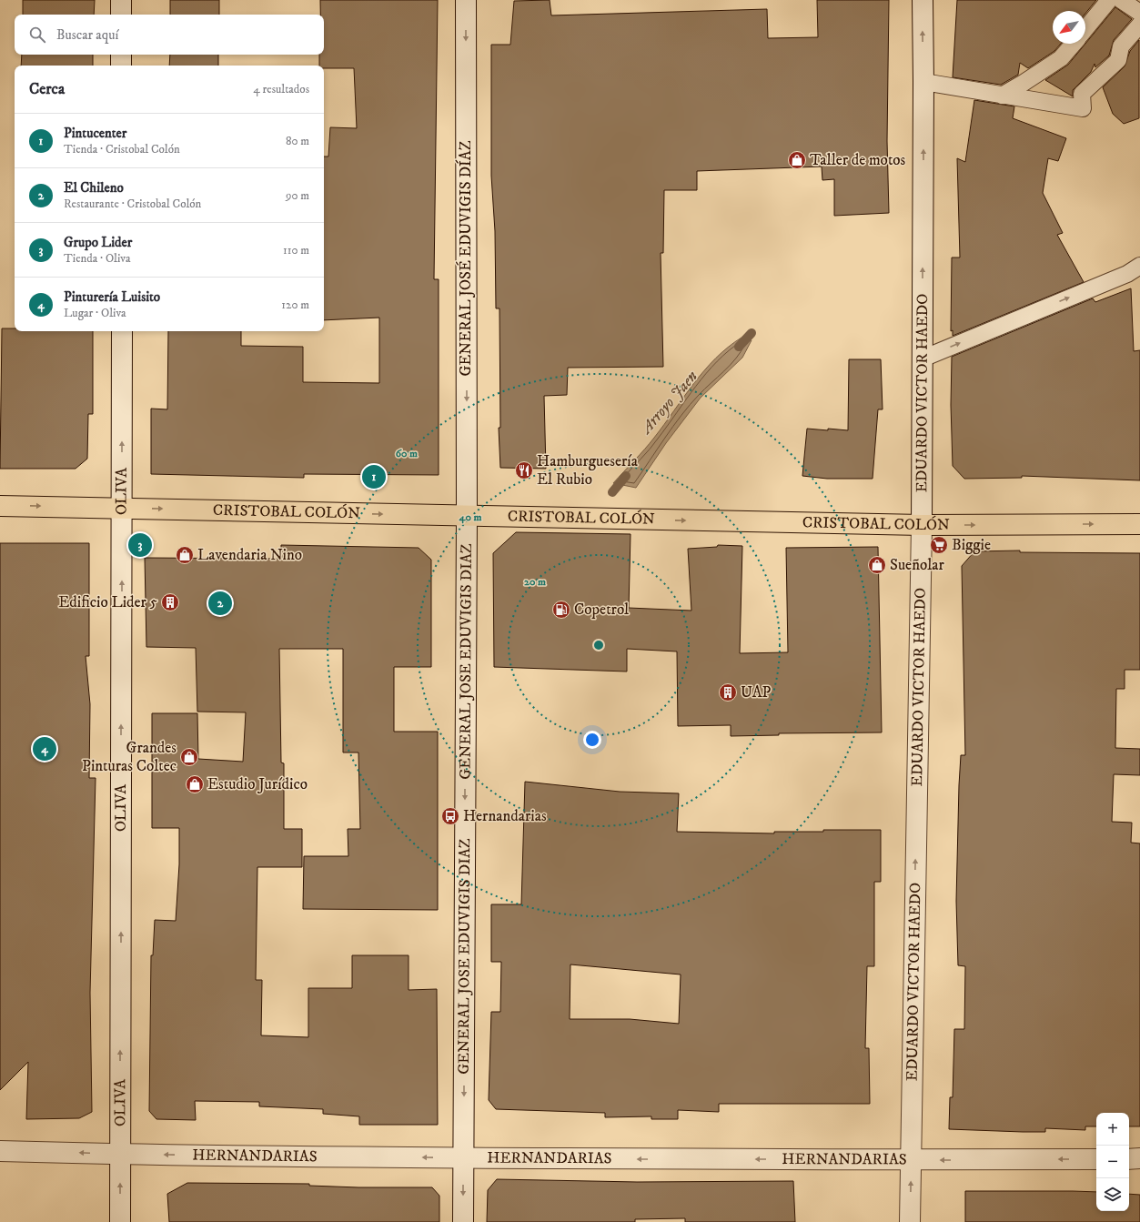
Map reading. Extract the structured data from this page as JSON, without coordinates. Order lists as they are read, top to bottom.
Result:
{
  "streets": {
    "main road": ["CRISTOBAL COLÓN"],
    "street": [
      "GENERAL JOSÉ EDUVIGIS DÍAZ",
      "EDUARDO VICTOR HAEDO",
      "OLIVA",
      "GENERAL JOSE EDUVIGIS DIAZ",
      "HERNANDARIAS"
    ]
  },
  "crossings": [
    ["GENERAL JOSÉ EDUVIGIS DÍAZ", "CRISTOBAL COLÓN"],
    ["GENERAL JOSÉ EDUVIGIS DÍAZ", "GENERAL JOSE EDUVIGIS DIAZ"],
    ["EDUARDO VICTOR HAEDO", "CRISTOBAL COLÓN"],
    ["EDUARDO VICTOR HAEDO", "HERNANDARIAS"],
    ["OLIVA", "CRISTOBAL COLÓN"],
    ["OLIVA", "HERNANDARIAS"],
    ["CRISTOBAL COLÓN", "GENERAL JOSE EDUVIGIS DIAZ"],
    ["GENERAL JOSE EDUVIGIS DIAZ", "HERNANDARIAS"]
  ],
  "one_way": [
    "GENERAL JOSÉ EDUVIGIS DÍAZ",
    "EDUARDO VICTOR HAEDO",
    "OLIVA",
    "CRISTOBAL COLÓN",
    "GENERAL JOSE EDUVIGIS DIAZ",
    "HERNANDARIAS"
  ],
  "water": ["Arroyo Jaen"],
  "places": {
    "shop": [
      "Taller de motos",
      "Lavendaria Nino",
      "Sueñolar",
      "Grandes Pinturas Coltec",
      "Estudio Jurídico"
    ],
    "restaurant": ["Hamburguesería El Rubio"],
    "supermarket": ["Biggie"],
    "building": ["Edificio Lider 5", "UAP"],
    "fuel station": ["Copetrol"],
    "bus stop": ["Hernandarias"]
  },
  "north": "bottom left",
  "page": {
    "search": "Buscar aquí",
    "heading": ["Cerca", "4 resultados"],
    "list": [
      {
        "mark": "1",
        "name": "Pintucenter",
        "note": "Tienda · Cristobal Colón",
        "value": "80 m"
      },
      {
        "mark": "2",
        "name": "El Chileno",
        "note": "Restaurante · Cristobal Colón",
        "value": "90 m"
      },
      {
        "mark": "3",
        "name": "Grupo Lider",
        "note": "Tienda · Oliva",
        "value": "110 m"
      },
      {
        "mark": "4",
        "name": "Pinturería Luisito",
        "note": "Lugar · Oliva",
        "value": "120 m"
      }
    ],
    "pins": [
      "1",
      "3",
      "2",
      "4"
    ],
    "map_buttons": ["+", "−"]
  },
  "rings": ["60 m", "40 m", "20 m"]
}
